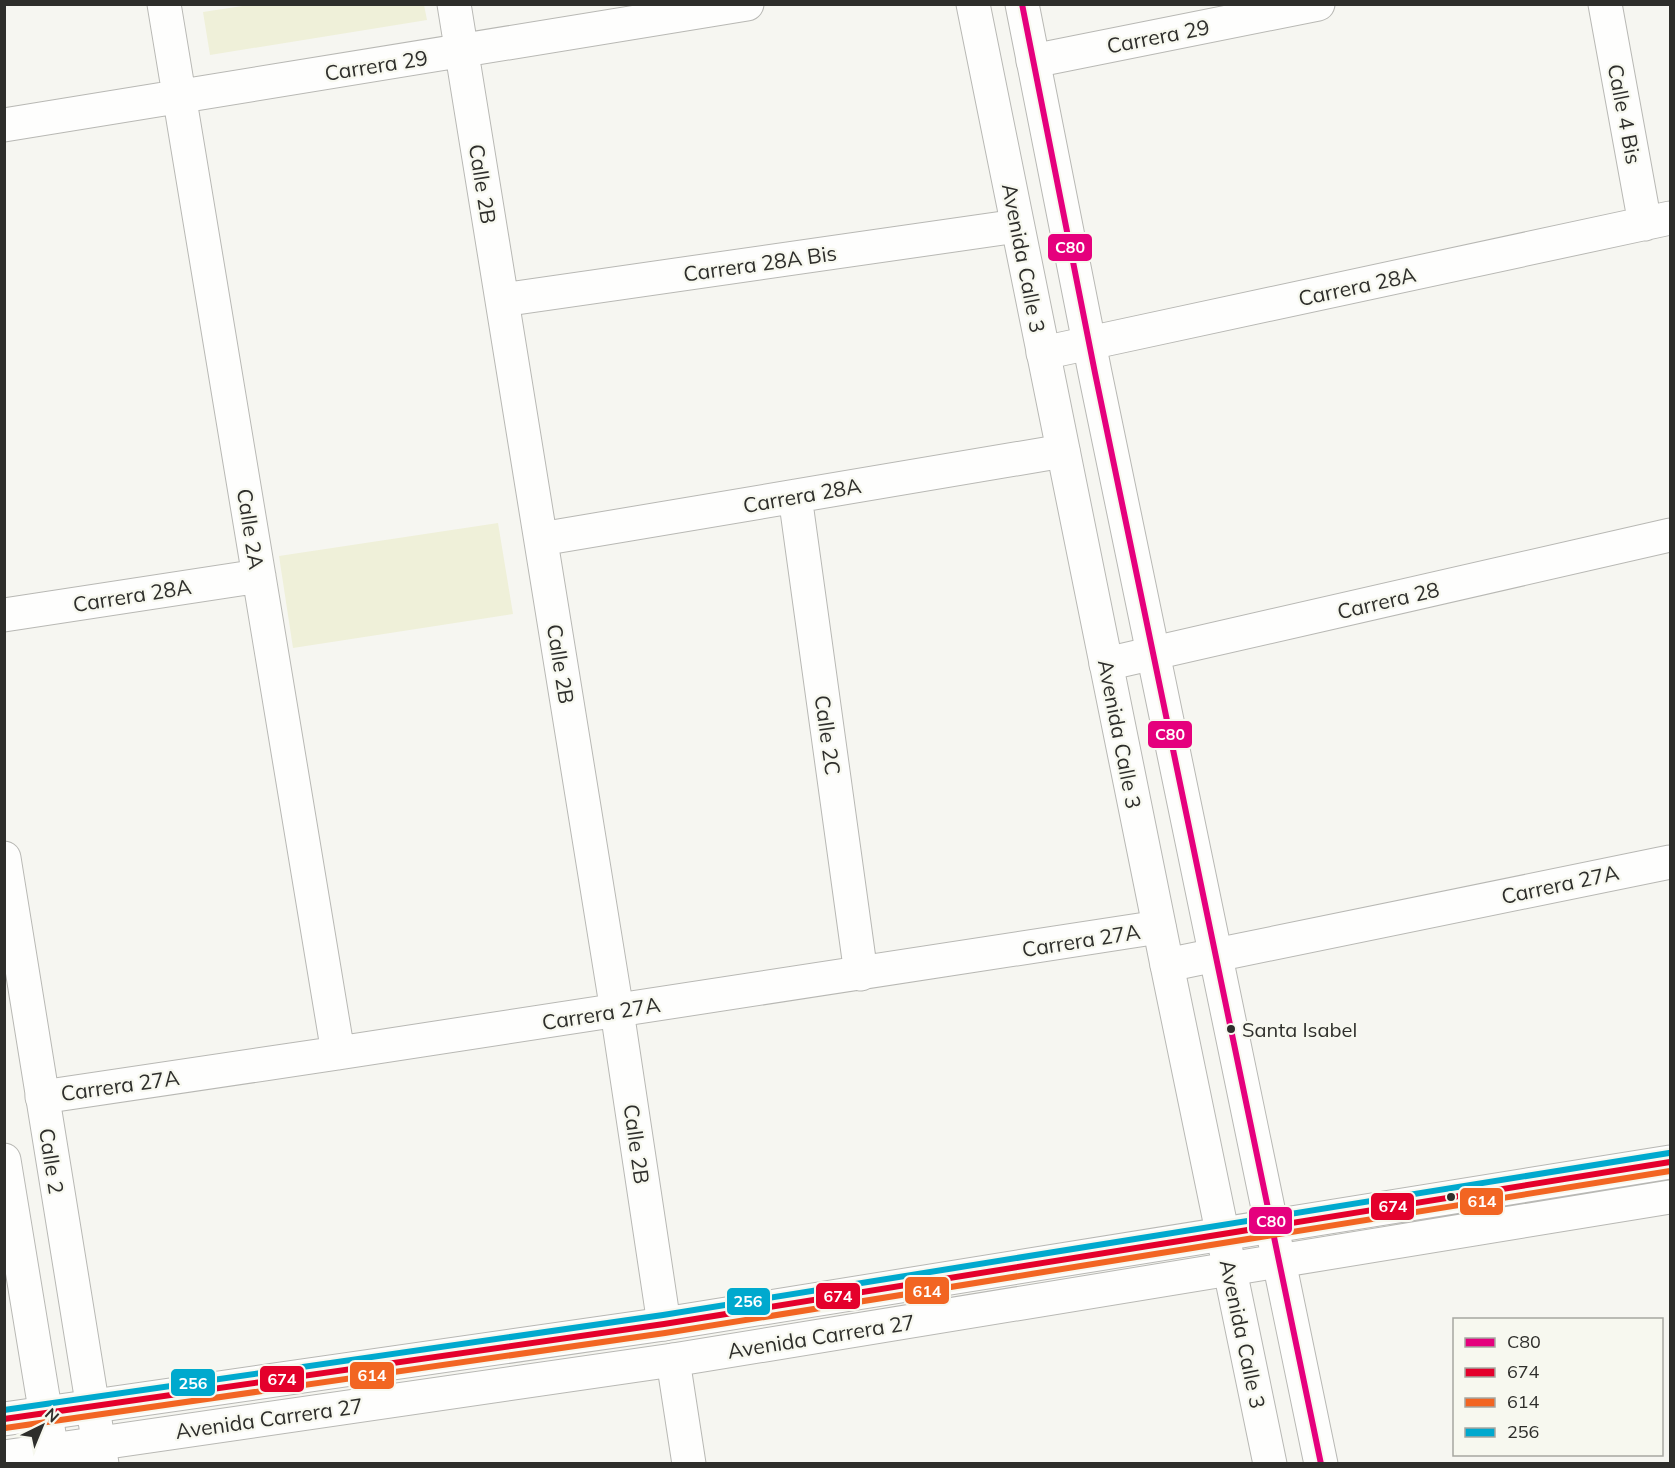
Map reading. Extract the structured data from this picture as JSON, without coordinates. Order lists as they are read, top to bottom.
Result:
{
  "streets": {
    "street": [
      "Carrera 29",
      "Calle 4 Bis",
      "Calle 2B",
      "Avenida Calle 3",
      "Carrera 28A Bis",
      "Carrera 28A",
      "Calle 2A",
      "Carrera 28",
      "Calle 2C",
      "Carrera 27A",
      "Calle 2",
      "Avenida Carrera 27"
    ]
  },
  "crossings": [
    ["Carrera 29", "Calle 2B"],
    ["Carrera 29", "Calle 2A"],
    ["Calle 4 Bis", "Carrera 28A"],
    ["Calle 2B", "Carrera 28A Bis"],
    ["Calle 2B", "Carrera 28A"],
    ["Calle 2B", "Carrera 27A"],
    ["Calle 2B", "Avenida Carrera 27"],
    ["Avenida Calle 3", "Carrera 28A Bis"],
    ["Avenida Calle 3", "Carrera 28A"],
    ["Avenida Calle 3", "Carrera 28"],
    ["Avenida Calle 3", "Carrera 27A"],
    ["Avenida Calle 3", "Avenida Carrera 27"],
    ["Carrera 28A", "Calle 2A"],
    ["Carrera 28A", "Calle 2C"],
    ["Calle 2A", "Carrera 27A"],
    ["Calle 2C", "Carrera 27A"],
    ["Carrera 27A", "Calle 2"],
    ["Calle 2", "Avenida Carrera 27"]
  ],
  "places": ["Santa Isabel"],
  "lines": [
    "transit line C80",
    "transit line 256",
    "transit line 674",
    "transit line 614"
  ],
  "legend": [
    "C80",
    "674",
    "614",
    "256"
  ],
  "north": "top right"
}
